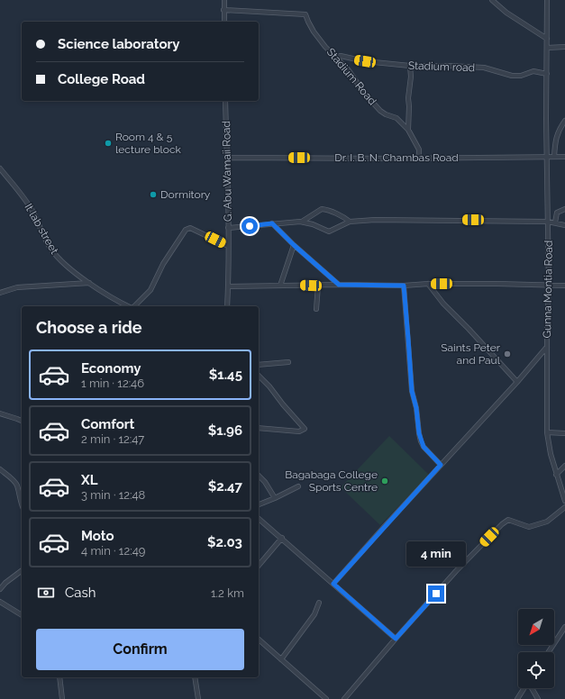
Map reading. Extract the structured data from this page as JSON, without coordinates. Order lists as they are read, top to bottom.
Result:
{
  "streets": {
    "street": [
      "Stadium road",
      "Stadium Road",
      "Dr. I. B. N. Chambas Road",
      "G. Abu Wamaii Road",
      "It lab street",
      "Gunna Montia Road"
    ]
  },
  "crossings": [
    ["Stadium road", "Stadium Road"],
    ["Stadium road", "Gunna Montia Road"],
    ["Dr. I. B. N. Chambas Road", "G. Abu Wamaii Road"],
    ["Dr. I. B. N. Chambas Road", "Gunna Montia Road"]
  ],
  "places": [
    "Room 4 & 5 lecture block",
    "Dormitory",
    "Saints Peter and Paul",
    "Bagabaga College Sports Centre"
  ],
  "north": "bottom left",
  "page": {
    "banner": ["Science laboratory", "College Road"],
    "heading": "Choose a ride",
    "list": [
      {
        "name": "Economy",
        "note": "1 min · 12:46",
        "value": "$1.45"
      },
      {
        "name": "Comfort",
        "note": "2 min · 12:47",
        "value": "$1.96"
      },
      {
        "name": "XL",
        "note": "3 min · 12:48",
        "value": "$2.47"
      },
      {
        "name": "Moto",
        "note": "4 min · 12:49",
        "value": "$2.03"
      }
    ],
    "bubble": "4 min",
    "pay": ["Cash", "1.2 km"],
    "buttons": "Confirm"
  }
}
